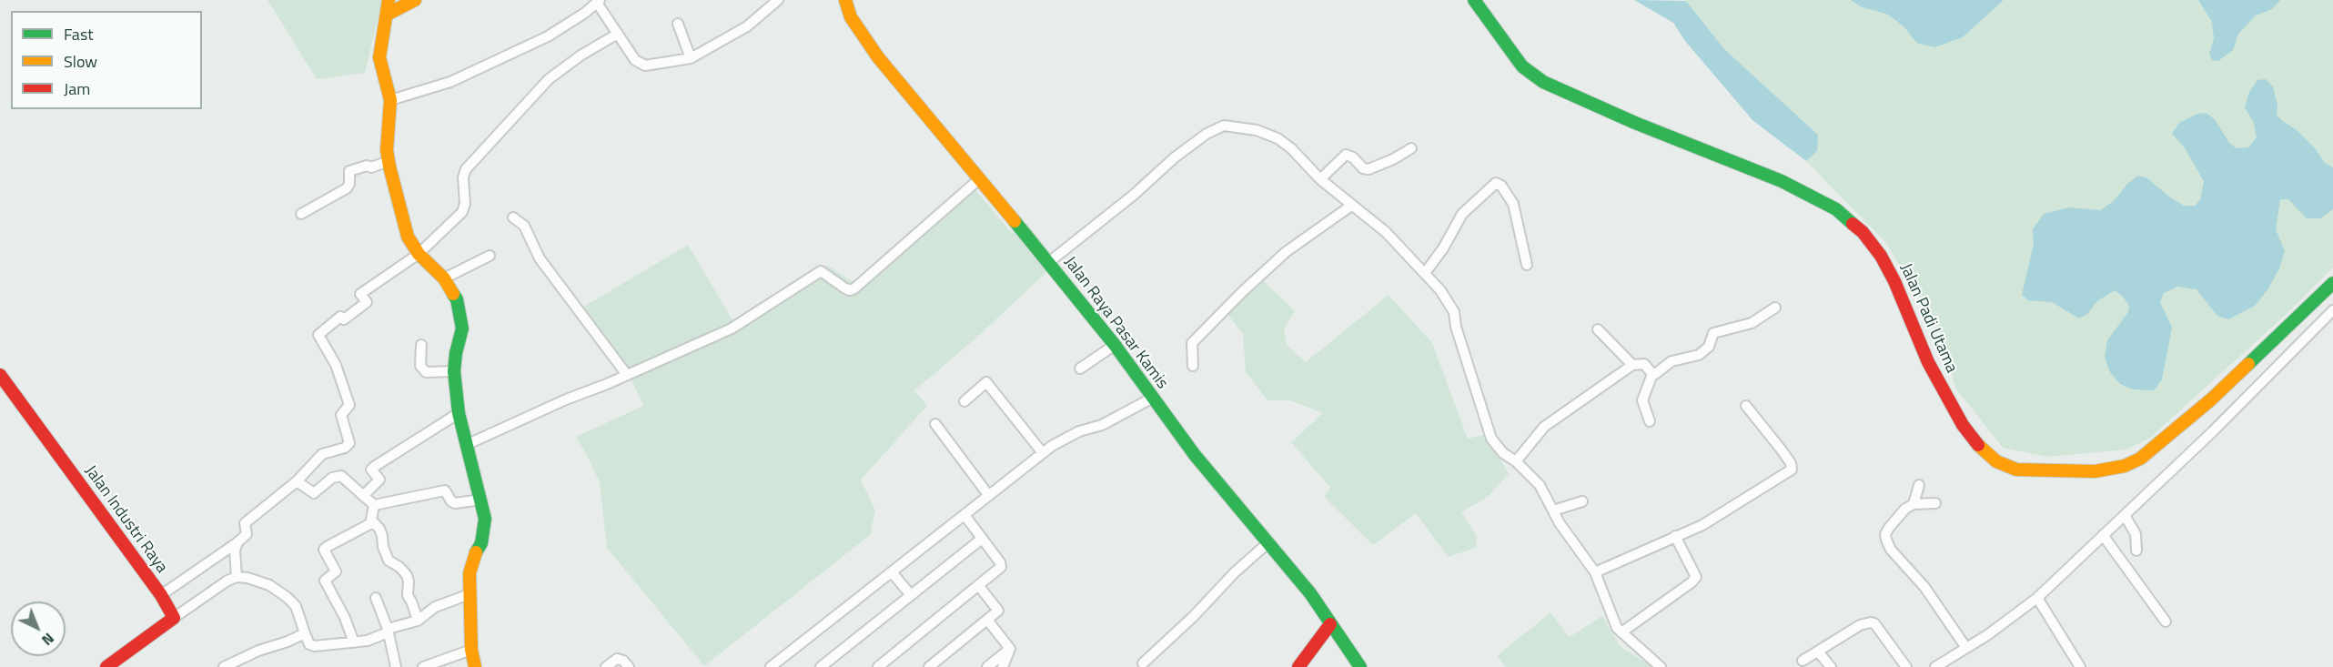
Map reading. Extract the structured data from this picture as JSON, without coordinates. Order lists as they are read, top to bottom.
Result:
{
  "streets": {
    "street": ["Jalan Padi Utama", "Jalan Raya Pasar Kamis", "Jalan Industri Raya"]
  },
  "legend": ["Fast", "Slow", "Jam"],
  "north": "bottom right"
}
